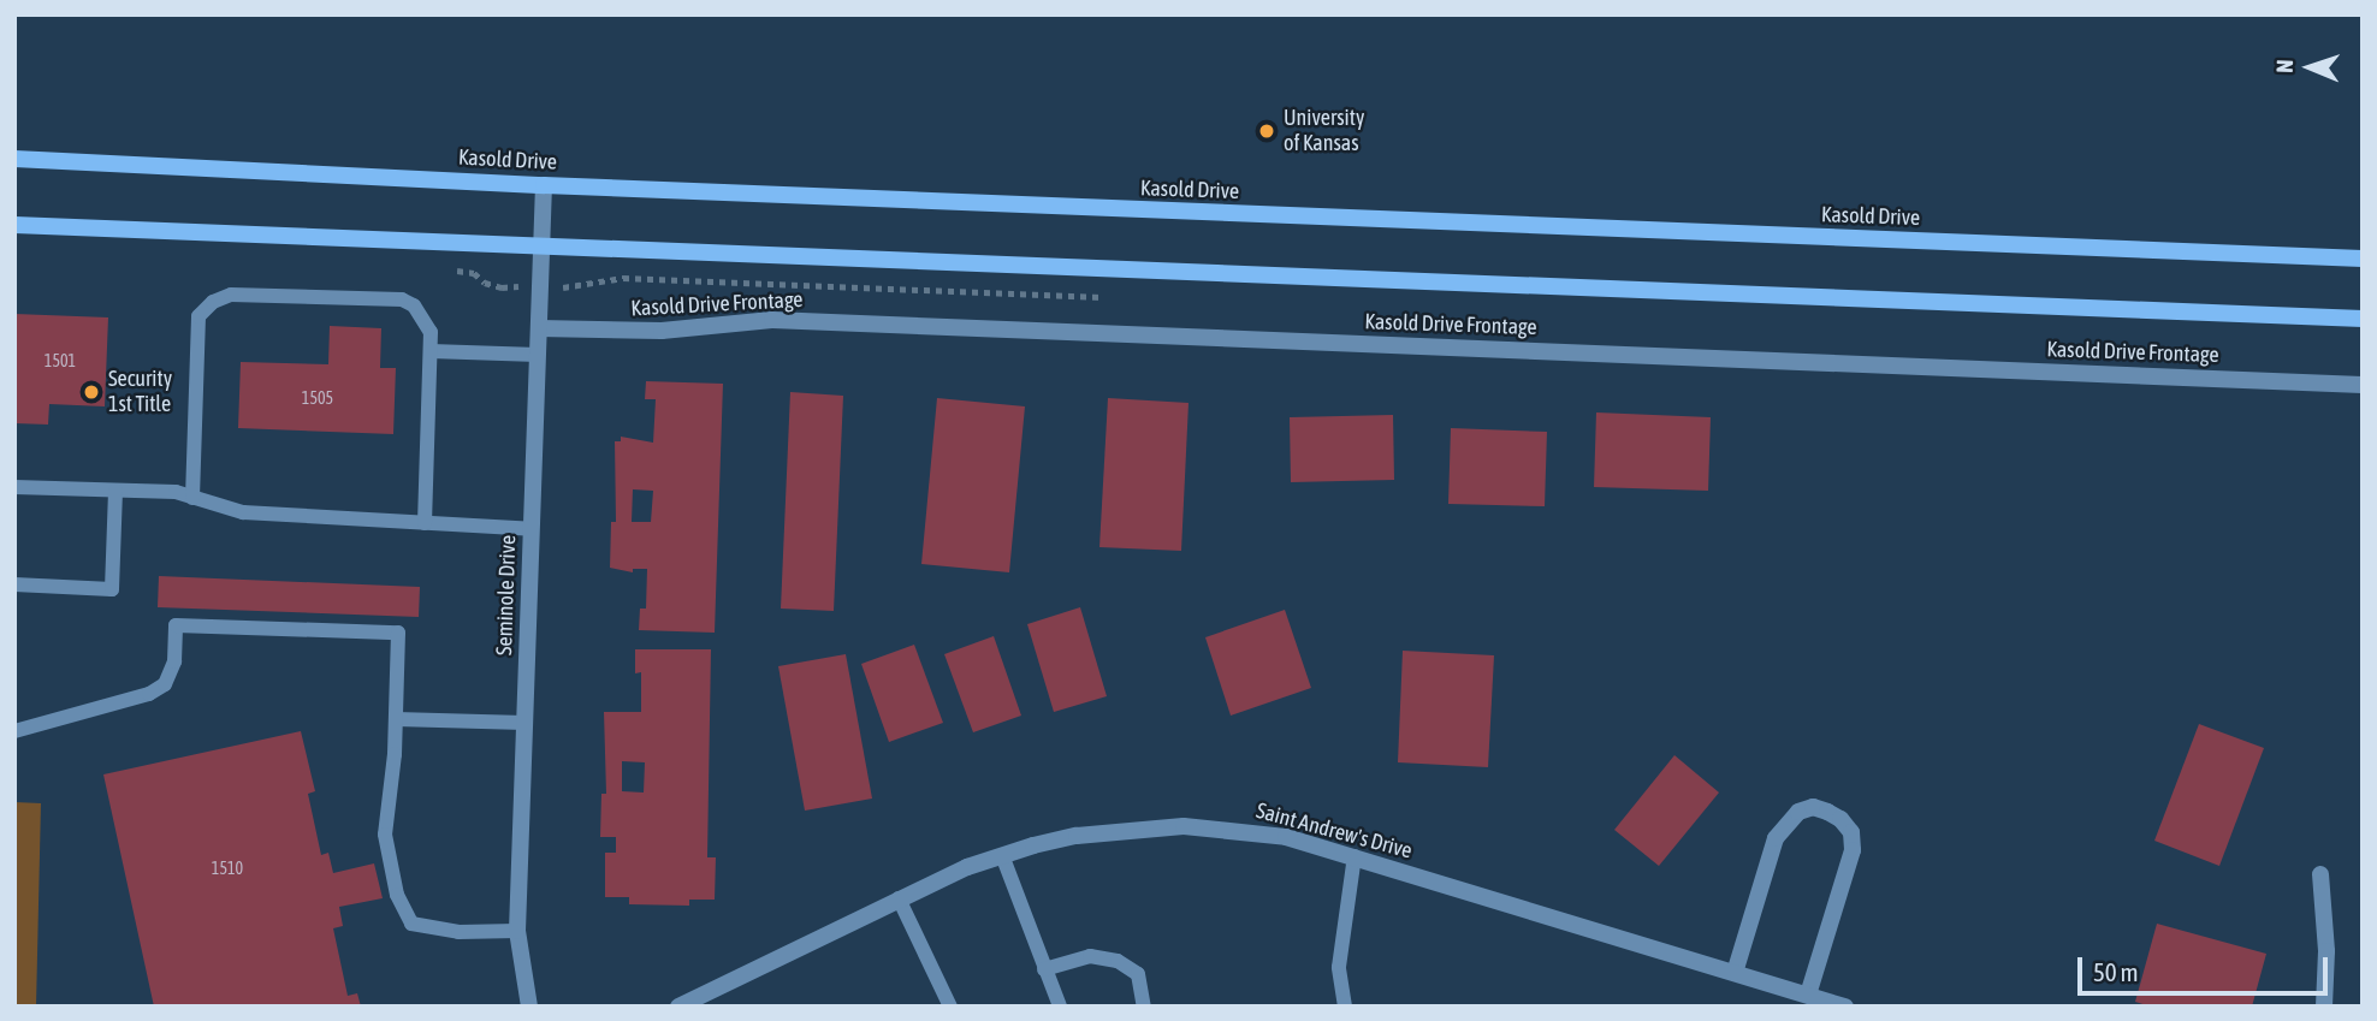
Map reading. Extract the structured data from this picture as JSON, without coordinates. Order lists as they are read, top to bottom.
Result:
{
  "streets": {
    "main road": ["Kasold Drive"],
    "street": ["Kasold Drive Frontage", "Seminole Drive", "Saint Andrew's Drive"]
  },
  "crossings": [
    ["Kasold Drive", "Seminole Drive"],
    ["Kasold Drive Frontage", "Seminole Drive"]
  ],
  "places": ["University of Kansas", "Security 1st Title"],
  "house_numbers": ["1501", "1505", "1510"],
  "scale_bar": "50 m",
  "north": "left"
}
